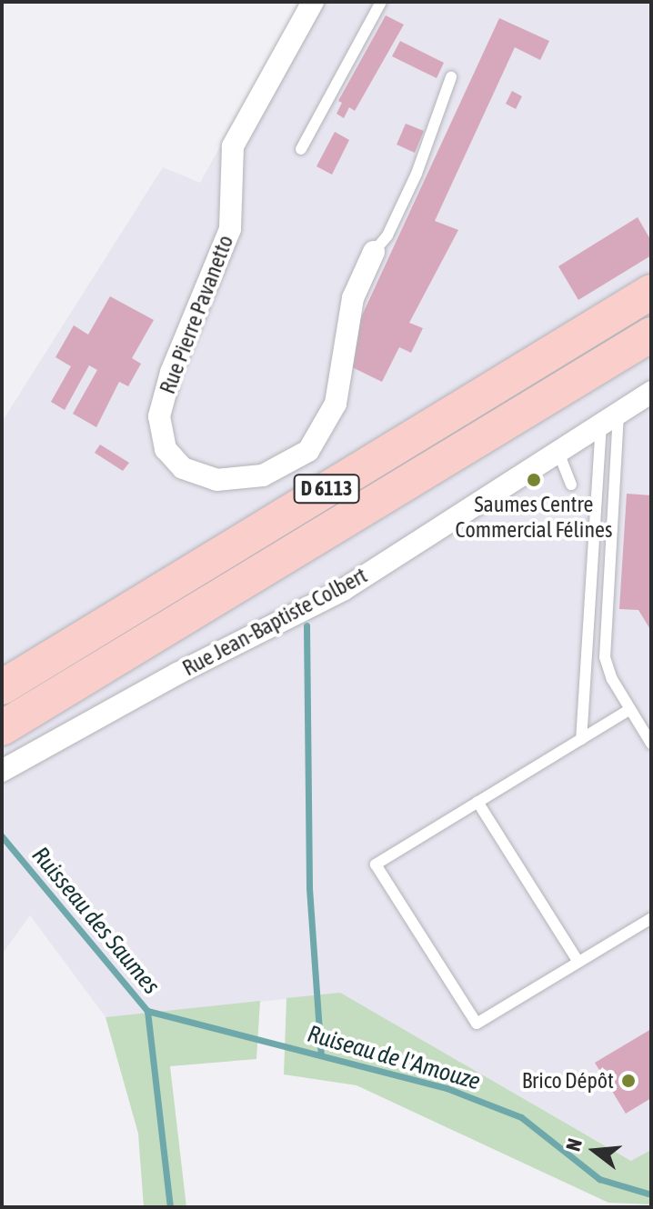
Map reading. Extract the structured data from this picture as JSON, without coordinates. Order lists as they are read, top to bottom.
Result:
{
  "streets": {
    "main road": ["D 6113"],
    "street": ["Rue Pierre Pavanetto", "Rue Jean-Baptiste Colbert"]
  },
  "water": ["Ruisseau des Saumes", "Ruiseau de l'Amouze"],
  "places": ["Saumes Centre Commercial Félines", "Brico Dépôt"],
  "north": "left"
}
